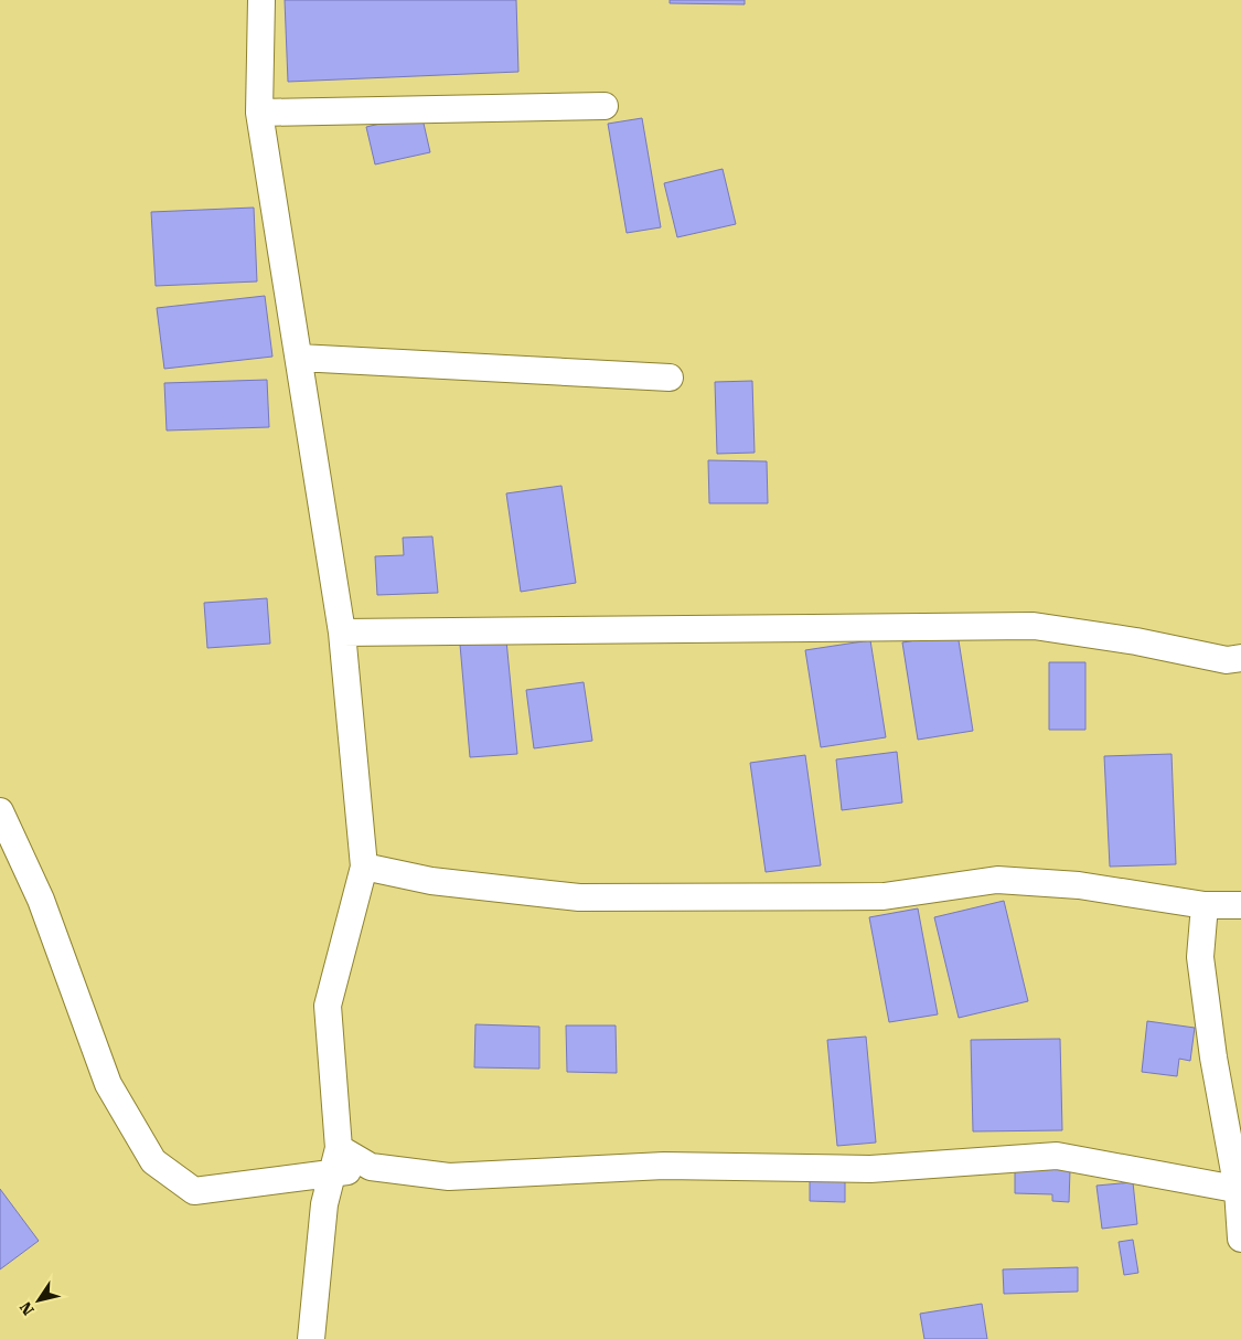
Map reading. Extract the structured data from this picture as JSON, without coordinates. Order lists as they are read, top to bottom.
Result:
{
  "north": "bottom left"
}
